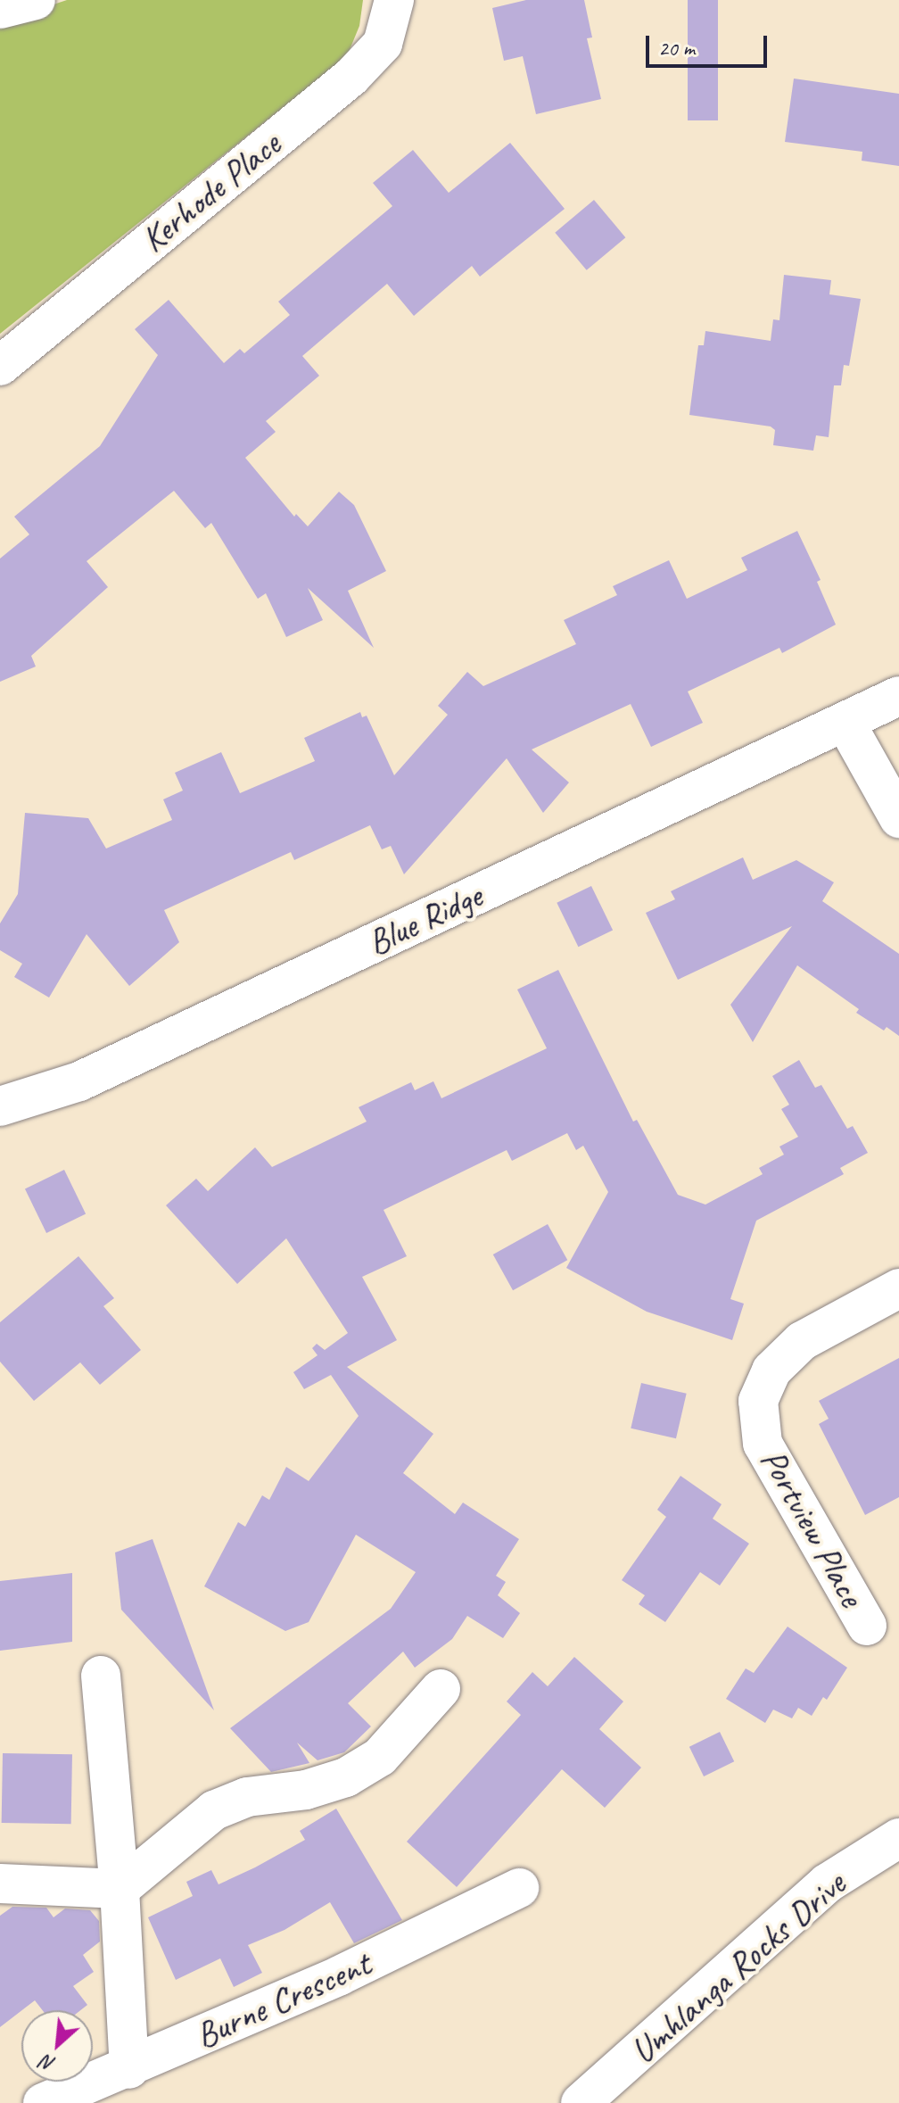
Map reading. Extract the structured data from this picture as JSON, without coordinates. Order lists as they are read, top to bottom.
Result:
{
  "streets": {
    "street": [
      "Kerhode Place",
      "Blue Ridge",
      "Portview Place",
      "Umhlanga Rocks Drive",
      "Burne Crescent"
    ]
  },
  "scale_bar": "20 m",
  "north": "bottom left"
}
